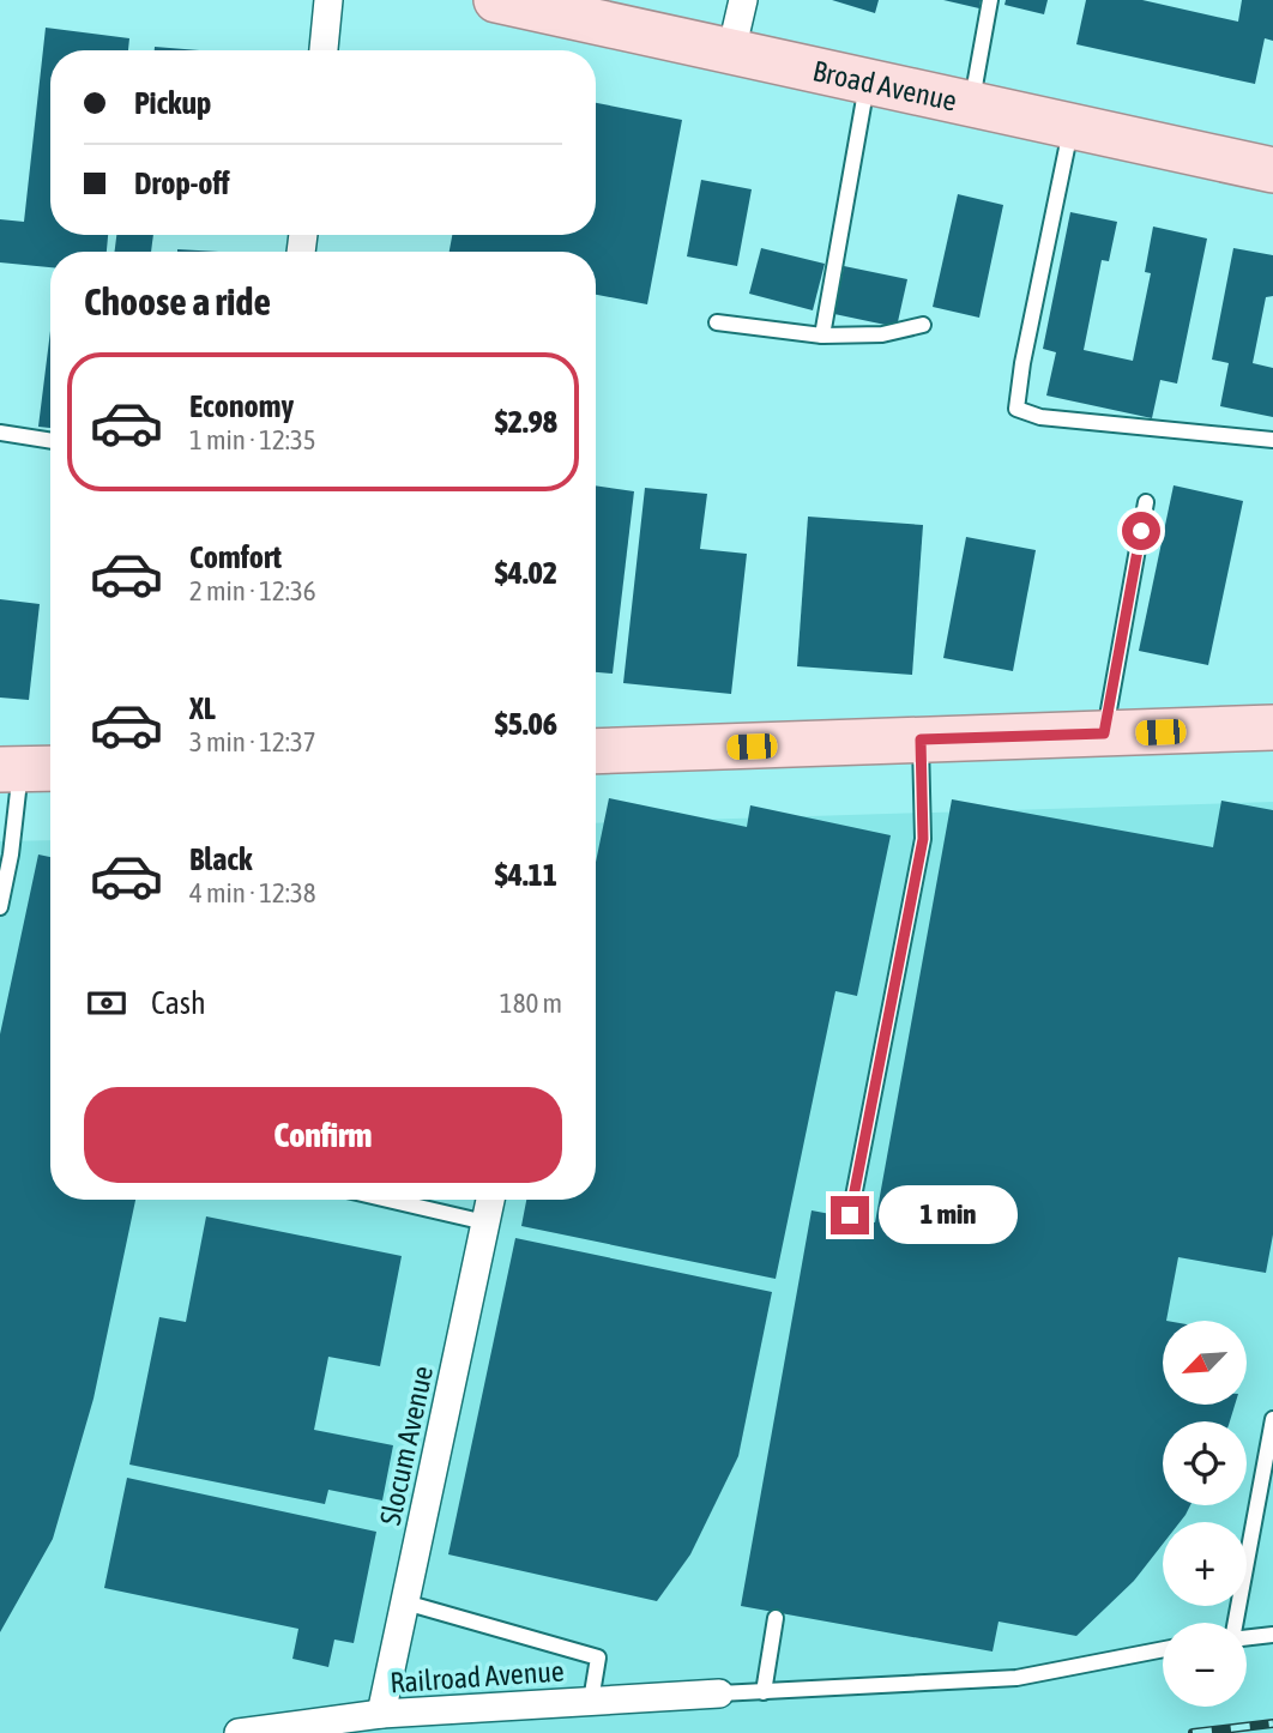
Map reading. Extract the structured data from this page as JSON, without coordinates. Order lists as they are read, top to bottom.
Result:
{
  "streets": {
    "main road": ["Broad Avenue"],
    "street": ["Slocum Avenue", "Railroad Avenue"]
  },
  "crossings": [
    ["Slocum Avenue", "Railroad Avenue"]
  ],
  "north": "bottom left",
  "page": {
    "banner": ["Pickup", "Drop-off"],
    "heading": "Choose a ride",
    "list": [
      {
        "name": "Economy",
        "note": "1 min · 12:35",
        "value": "$2.98"
      },
      {
        "name": "Comfort",
        "note": "2 min · 12:36",
        "value": "$4.02"
      },
      {
        "name": "XL",
        "note": "3 min · 12:37",
        "value": "$5.06"
      },
      {
        "name": "Black",
        "note": "4 min · 12:38",
        "value": "$4.11"
      }
    ],
    "pay": ["Cash", "180 m"],
    "buttons": "Confirm",
    "bubble": "1 min",
    "map_buttons": ["+", "−"]
  }
}
